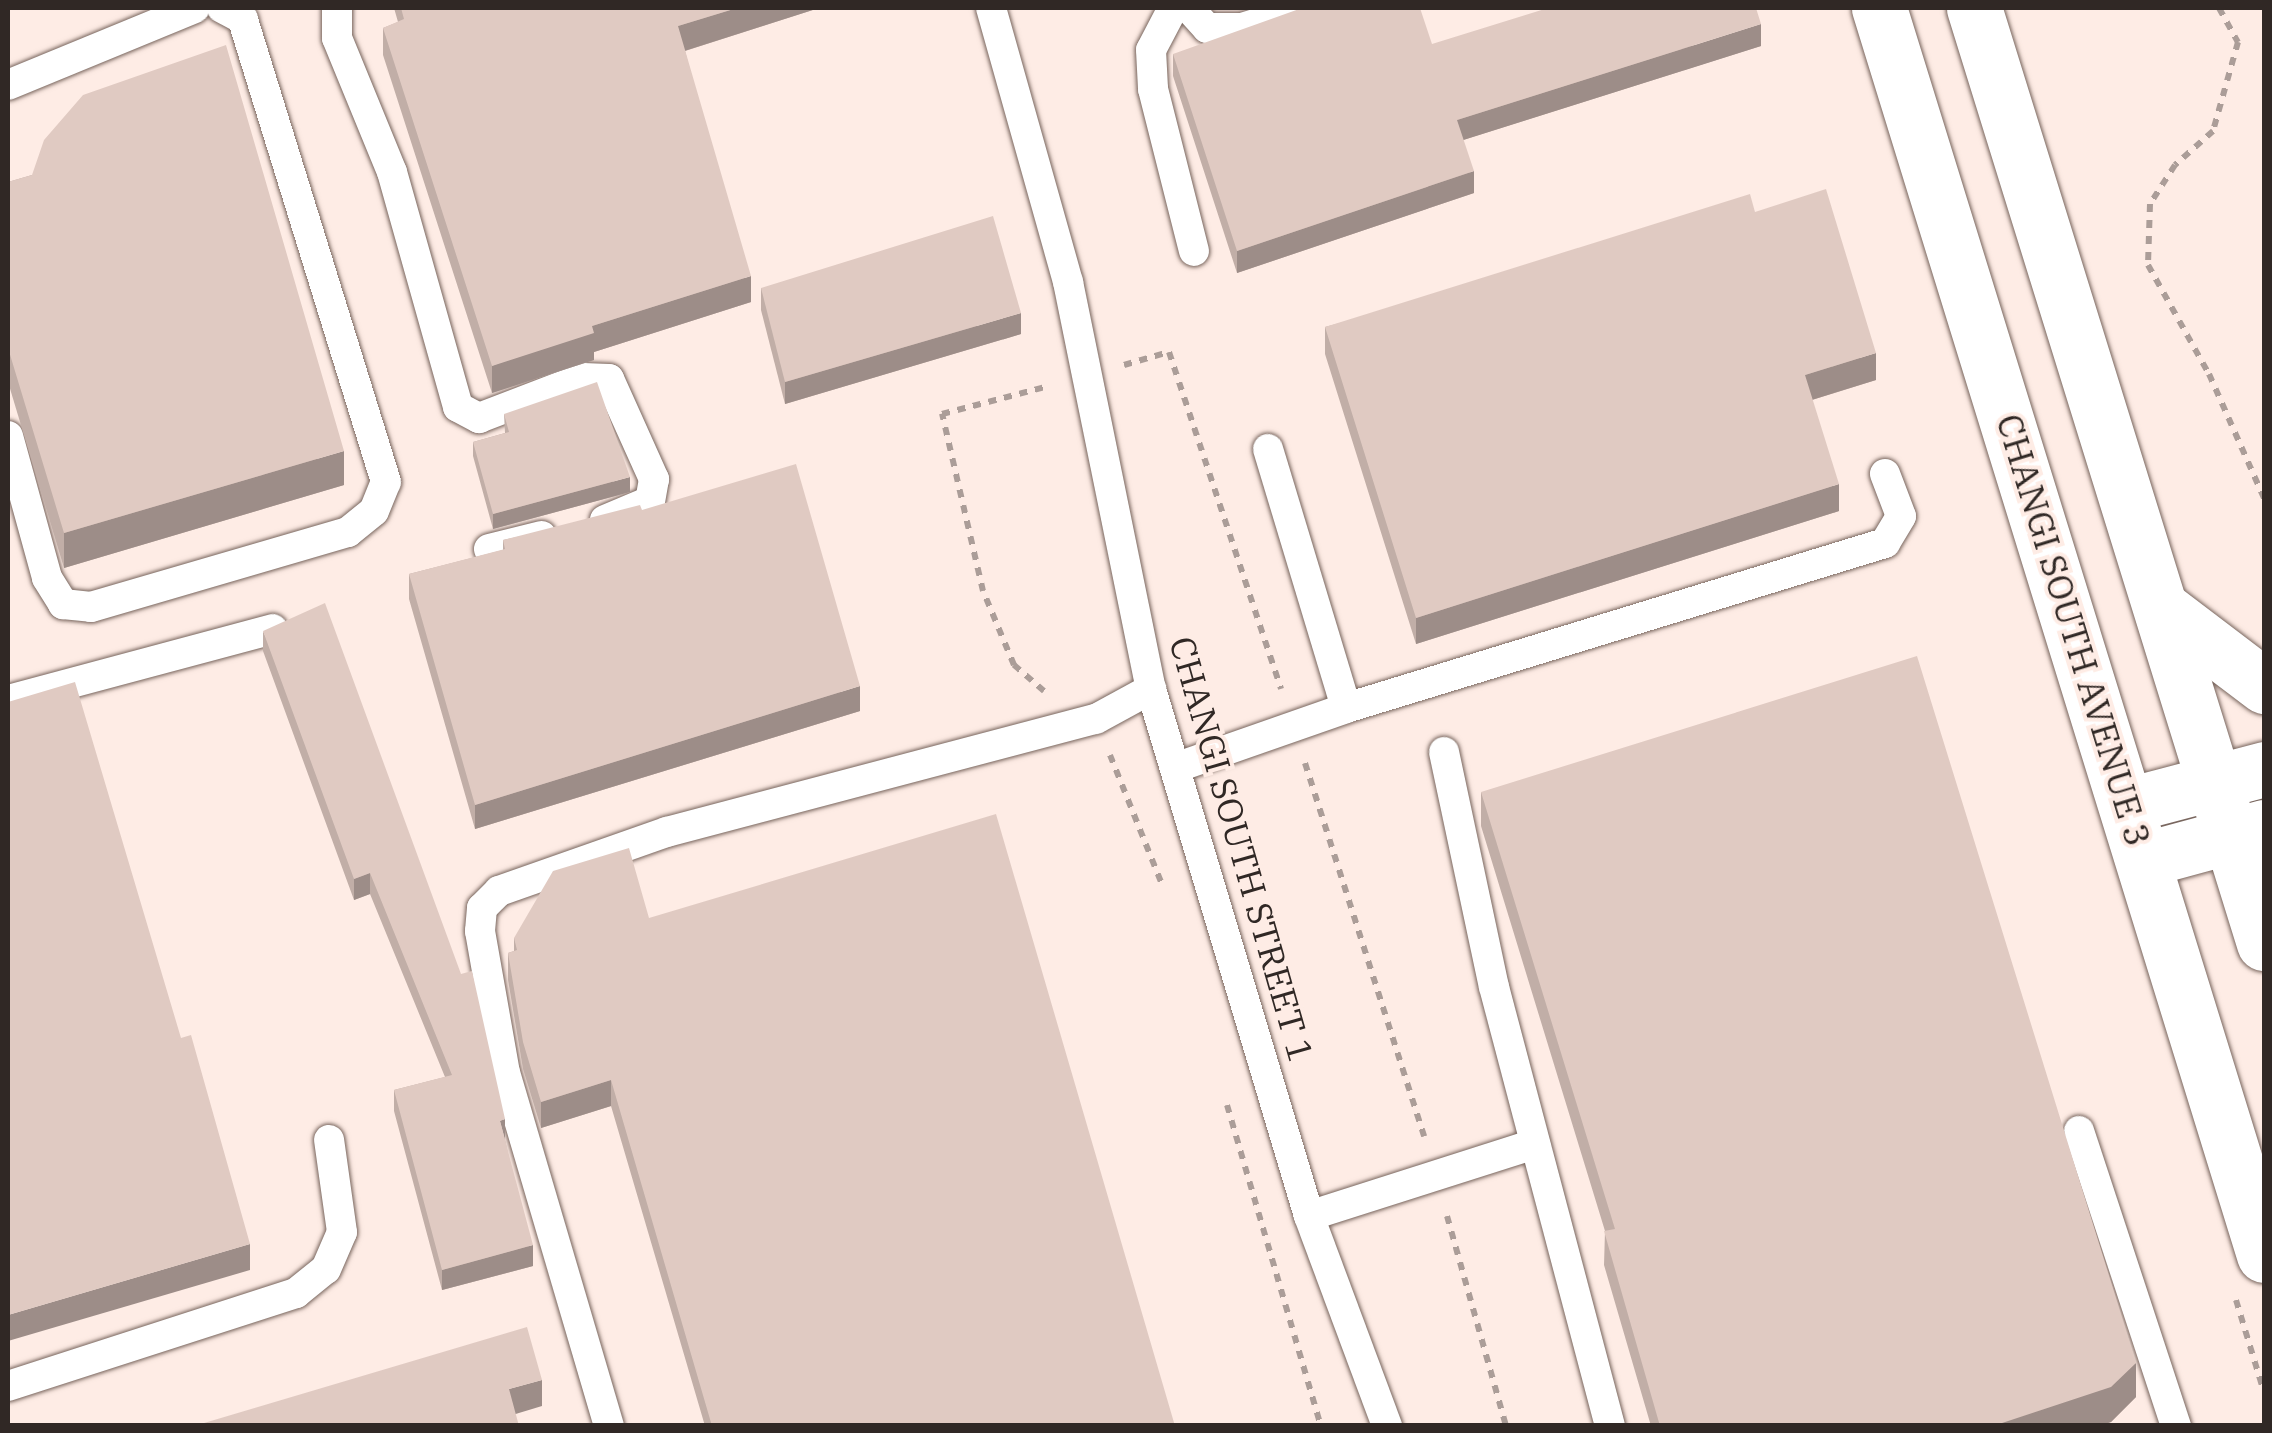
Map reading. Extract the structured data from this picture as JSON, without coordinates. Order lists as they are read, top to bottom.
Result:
{
  "streets": {
    "street": ["CHANGI SOUTH AVENUE 3"],
    "lane": ["CHANGI SOUTH STREET 1"]
  }
}
